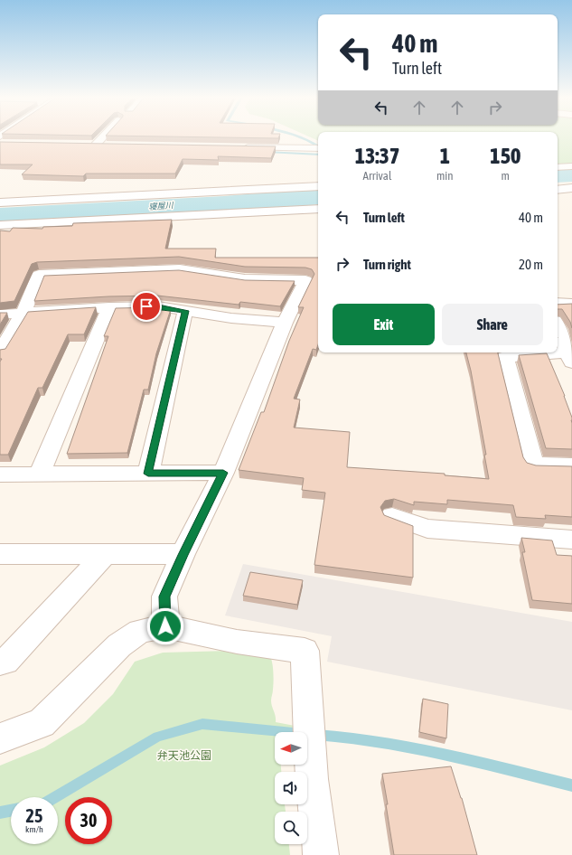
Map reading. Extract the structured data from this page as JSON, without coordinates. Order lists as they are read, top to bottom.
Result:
{
  "water": ["寝屋川"],
  "parks": ["弁天池公園"],
  "north": "left",
  "page": {
    "turn": ["40 m", "Turn left"],
    "eta": [
      "13:37",
      "Arrival",
      "1",
      "min",
      "150",
      "m"
    ],
    "list": [
      {
        "name": "Turn left",
        "value": "40 m"
      },
      {
        "name": "Turn right",
        "value": "20 m"
      }
    ],
    "buttons": ["Exit", "Share"],
    "speed": "25 km/h",
    "limit": "30"
  }
}
